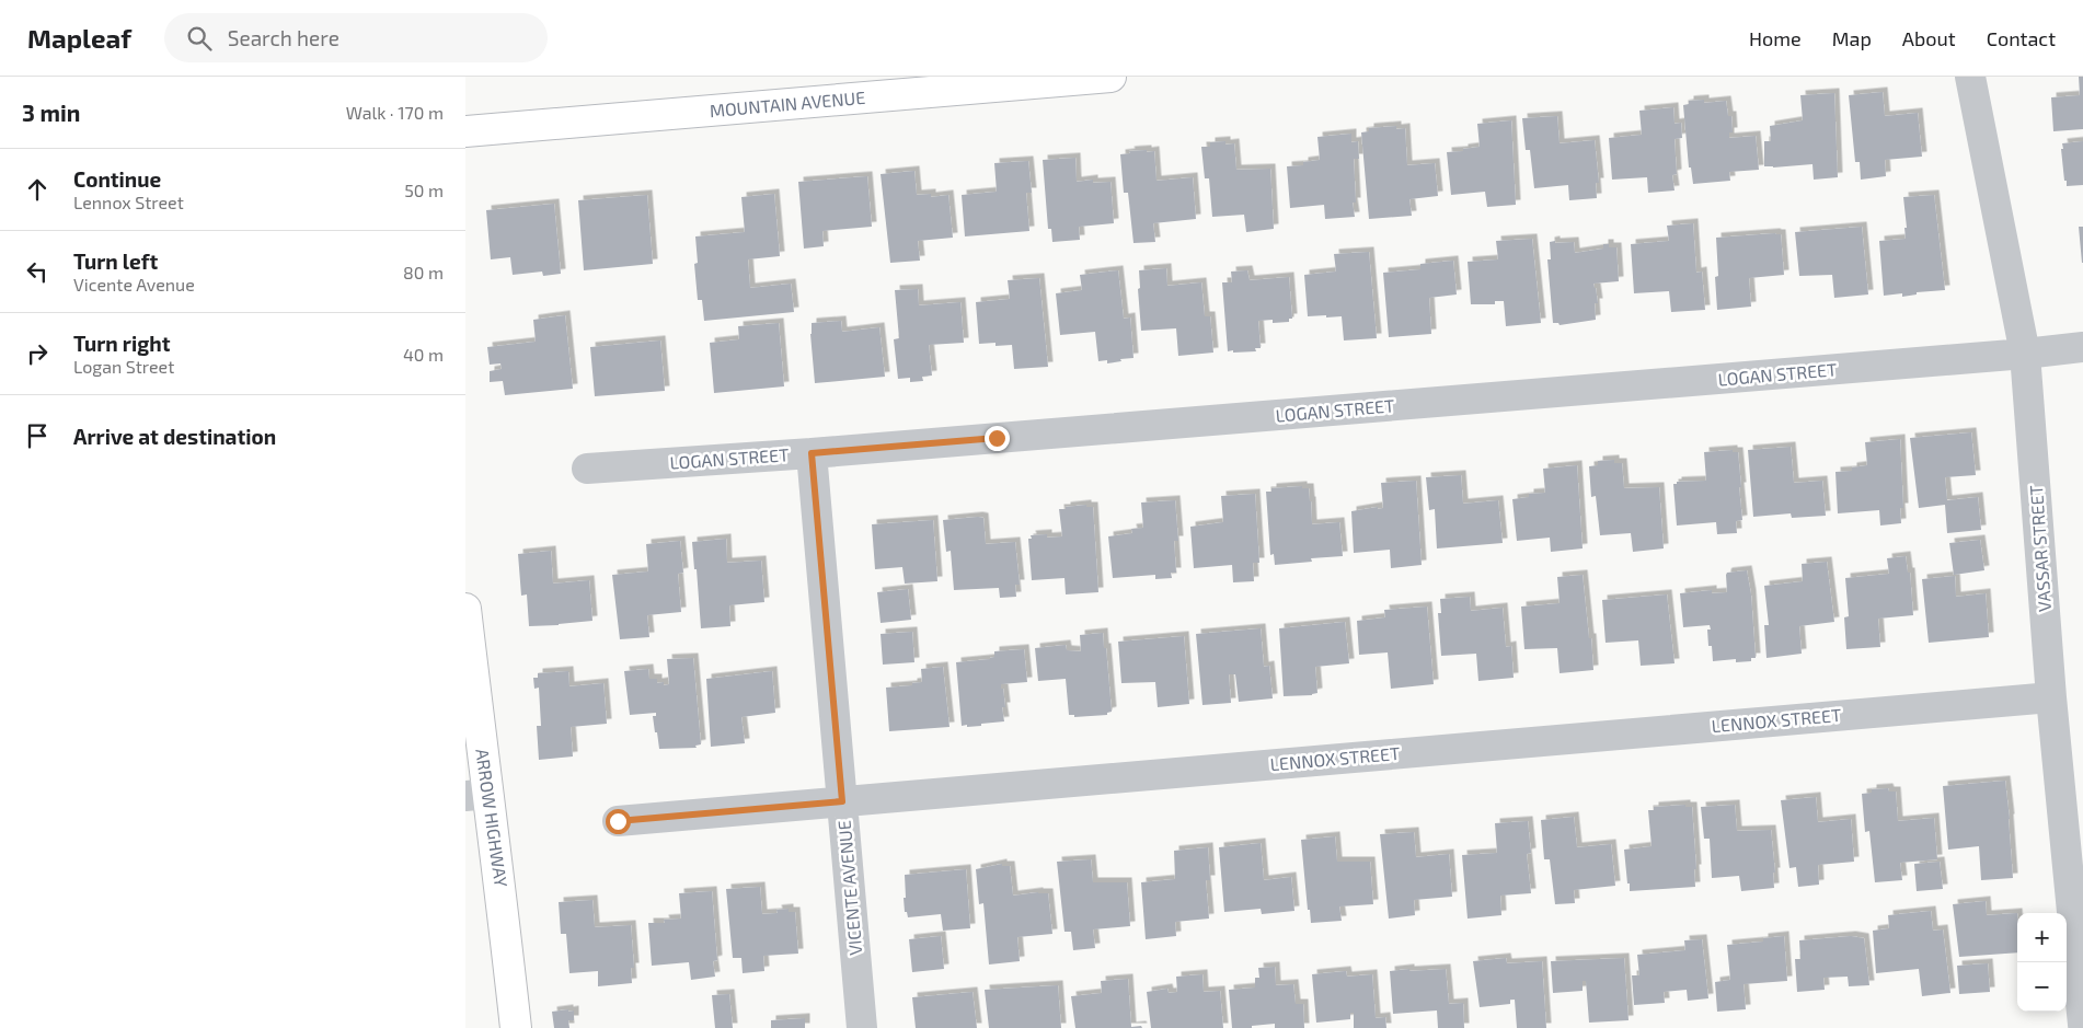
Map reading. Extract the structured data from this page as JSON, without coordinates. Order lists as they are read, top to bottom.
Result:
{
  "streets": {
    "street": [
      "MOUNTAIN AVENUE",
      "LOGAN STREET",
      "VASSAR STREET",
      "LENNOX STREET",
      "ARROW HIGHWAY",
      "VICENTE AVENUE"
    ]
  },
  "crossings": [
    ["LOGAN STREET", "VASSAR STREET"],
    ["LOGAN STREET", "VICENTE AVENUE"],
    ["VASSAR STREET", "LENNOX STREET"],
    ["LENNOX STREET", "VICENTE AVENUE"]
  ],
  "page": {
    "header": "Mapleaf",
    "search": "Search here",
    "nav": [
      "Home",
      "Map",
      "About",
      "Contact"
    ],
    "heading": ["3 min", "Walk · 170 m"],
    "list": [
      ["Continue", "Lennox Street", "50 m"],
      ["Turn left", "Vicente Avenue", "80 m"],
      ["Turn right", "Logan Street", "40 m"],
      "Arrive at destination"
    ],
    "map_buttons": ["+", "−"]
  }
}
